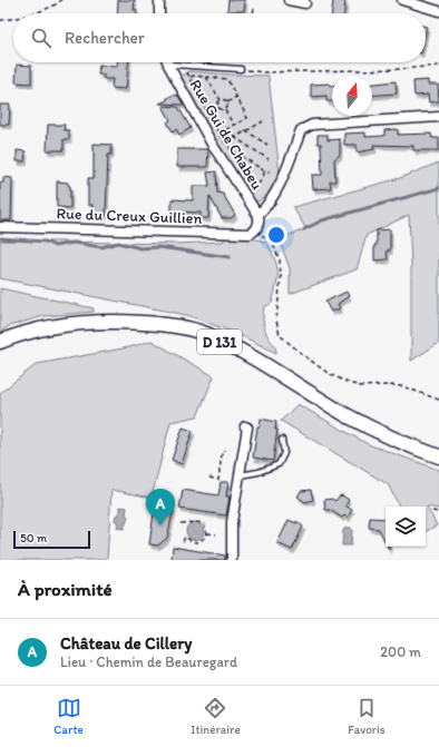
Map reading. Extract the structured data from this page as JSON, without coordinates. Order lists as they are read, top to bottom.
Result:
{
  "streets": {
    "main road": ["D 131"],
    "street": ["Rue Gui de Chabeu", "Rue du Creux Guillien"]
  },
  "crossings": [
    ["Rue Gui de Chabeu", "Rue du Creux Guillien"]
  ],
  "scale_bar": "50 m",
  "north": "top",
  "page": {
    "search": "Rechercher",
    "pins": "A",
    "scale": "50 m",
    "heading": "À proximité",
    "list": [
      {
        "mark": "A",
        "name": "Château de Cillery",
        "note": "Lieu · Chemin de Beauregard",
        "value": "200 m"
      }
    ],
    "nav": ["Carte", "Itinéraire", "Favoris"]
  }
}
